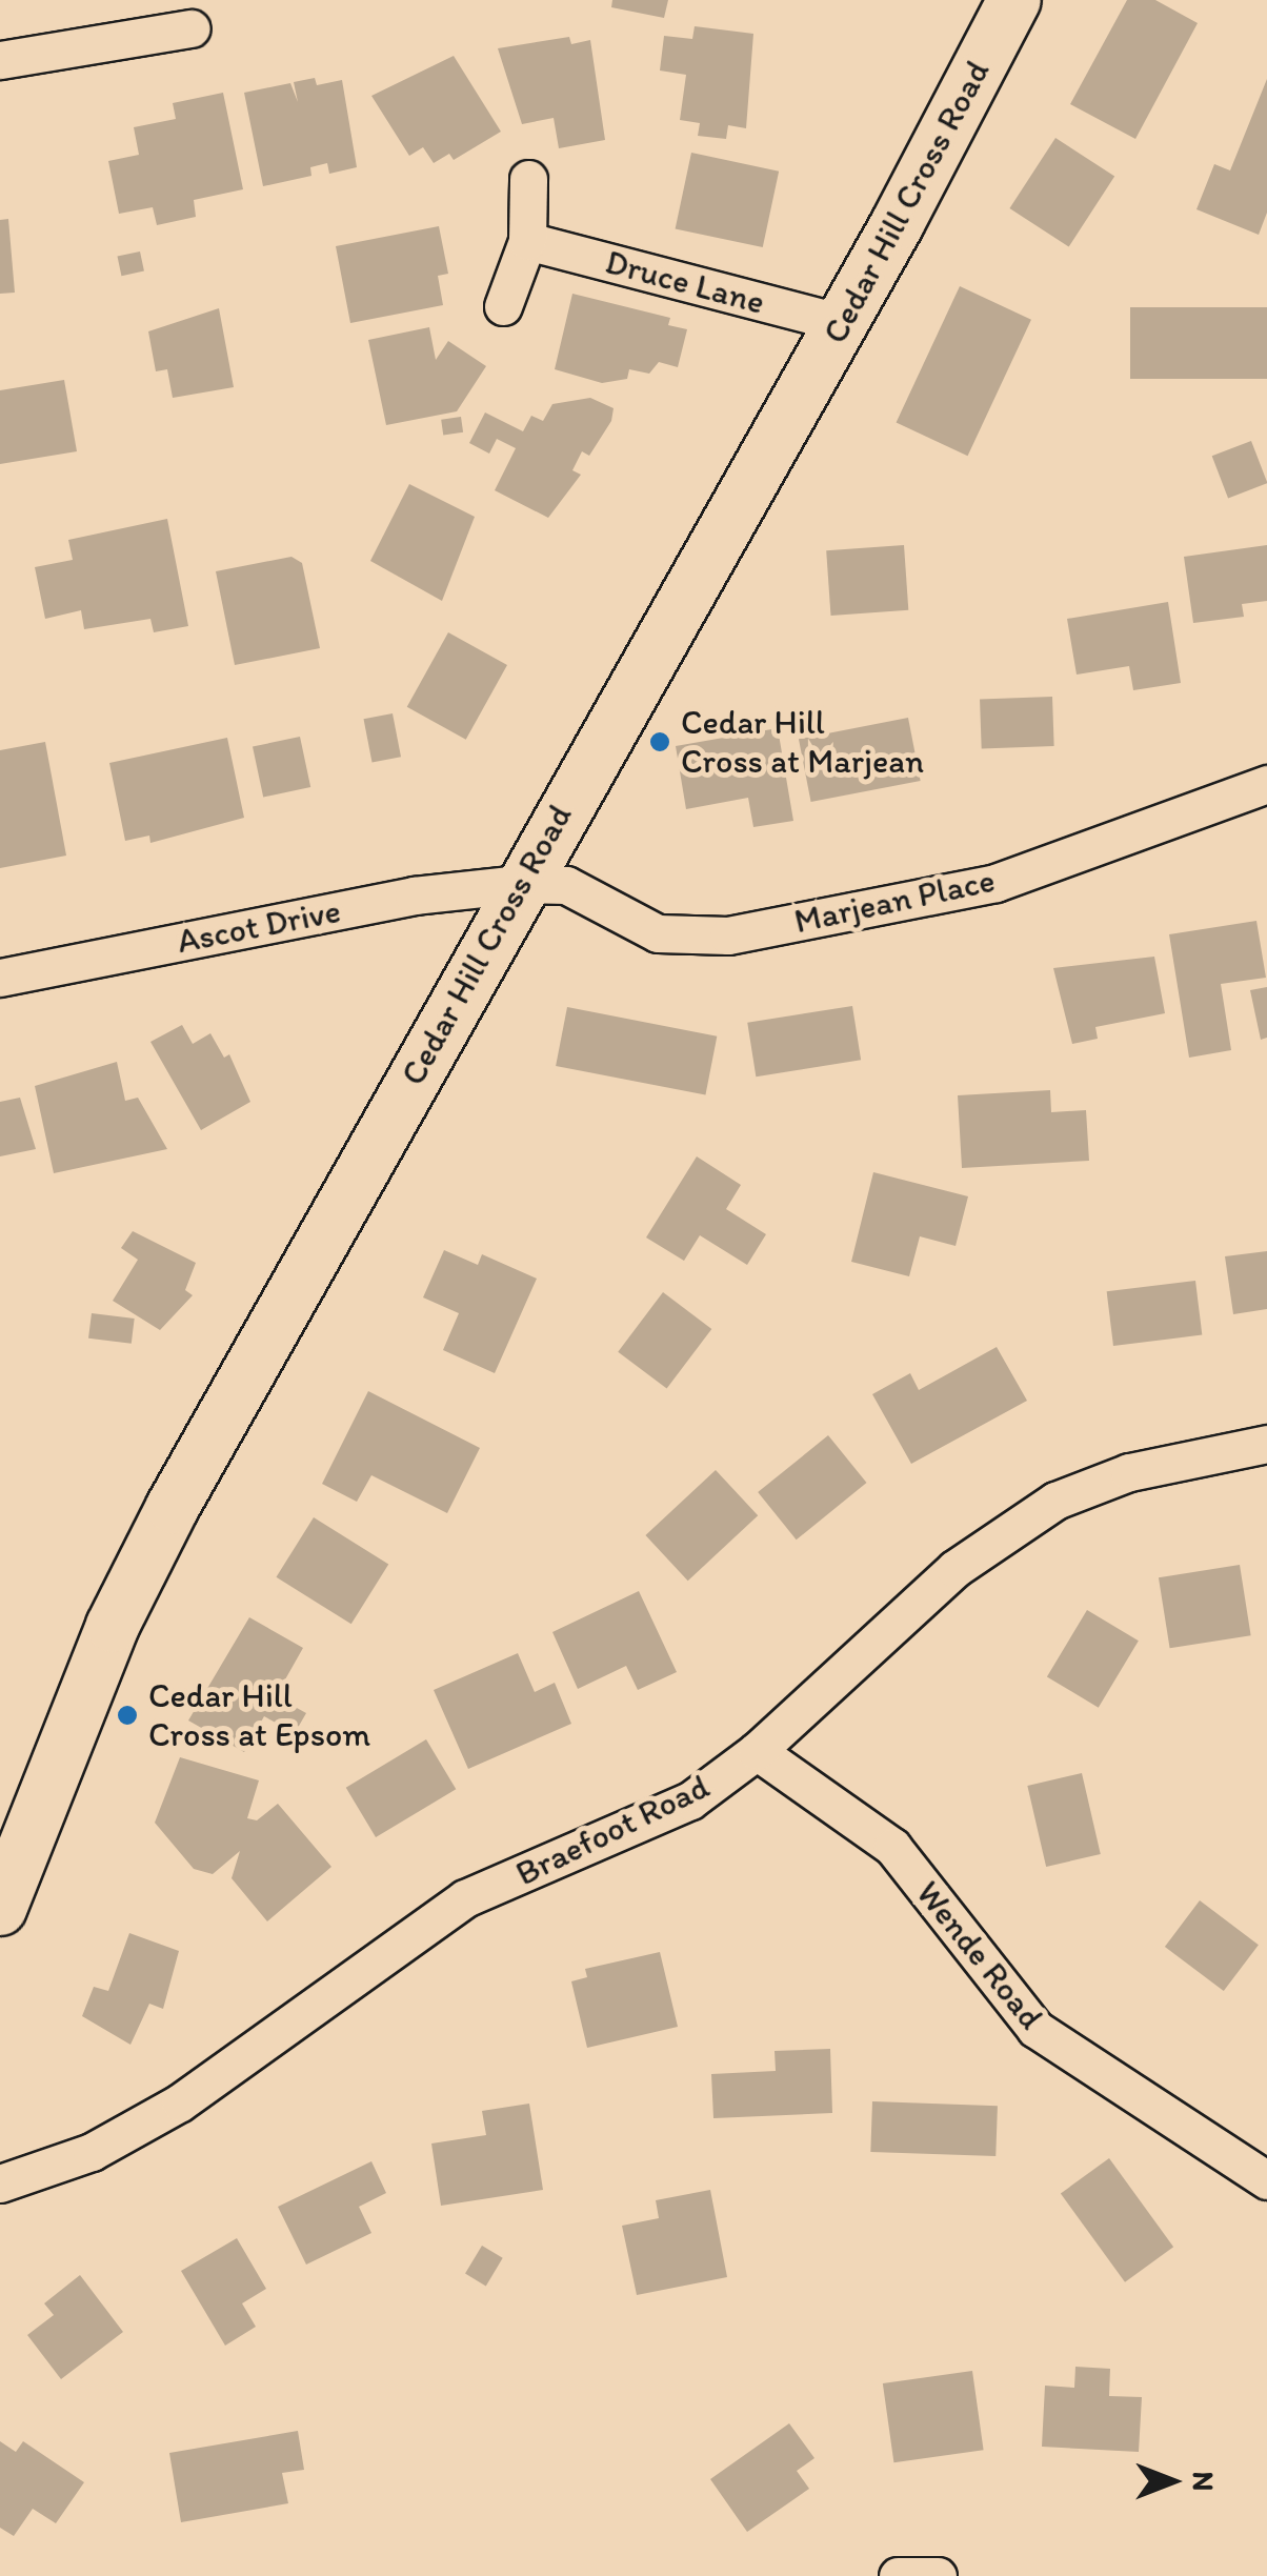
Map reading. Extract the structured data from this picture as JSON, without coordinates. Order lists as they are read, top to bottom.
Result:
{
  "streets": {
    "main road": ["Cedar Hill Cross Road"],
    "street": [
      "Druce Lane",
      "Marjean Place",
      "Ascot Drive",
      "Braefoot Road",
      "Wende Road"
    ]
  },
  "crossings": [
    ["Cedar Hill Cross Road", "Druce Lane"],
    ["Cedar Hill Cross Road", "Marjean Place"],
    ["Cedar Hill Cross Road", "Ascot Drive"],
    ["Marjean Place", "Ascot Drive"],
    ["Braefoot Road", "Wende Road"]
  ],
  "places": ["Cedar Hill Cross at Marjean", "Cedar Hill Cross at Epsom"],
  "north": "right"
}
